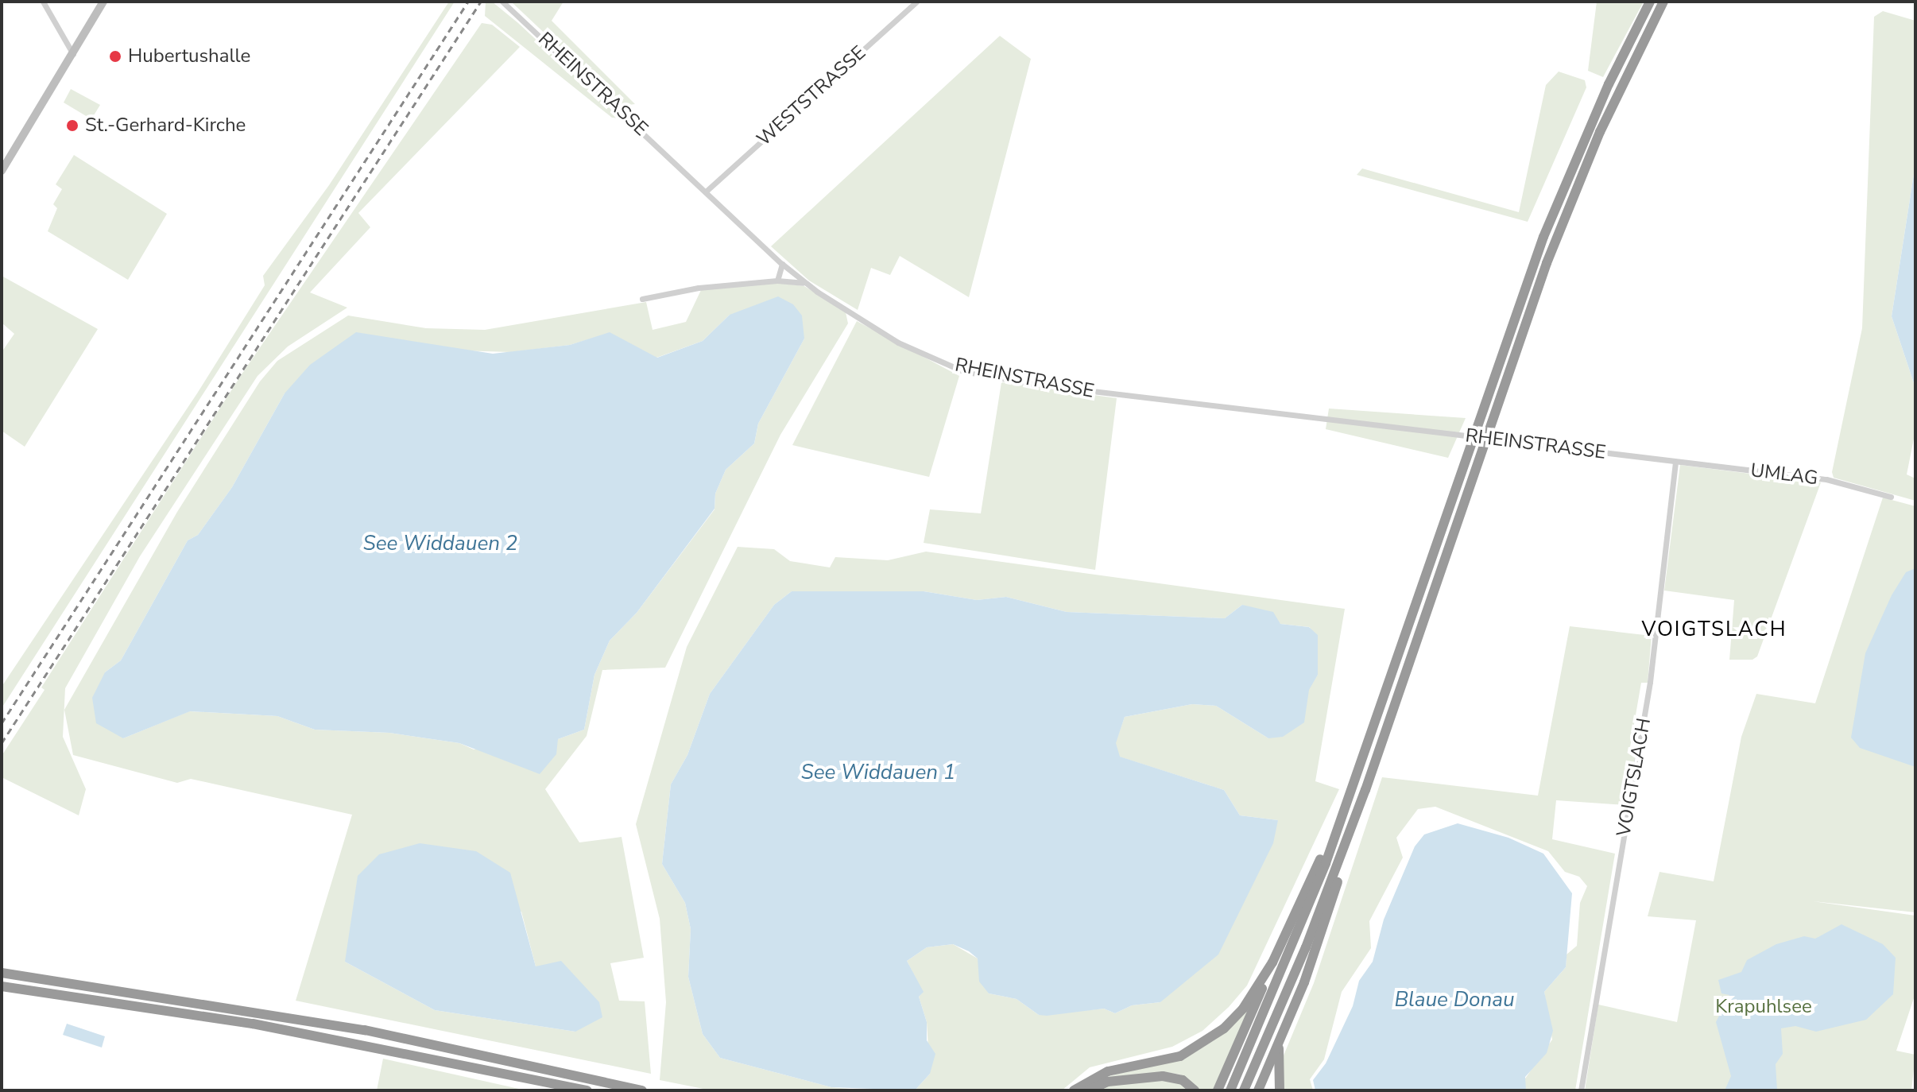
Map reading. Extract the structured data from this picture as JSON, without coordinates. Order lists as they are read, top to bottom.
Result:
{
  "streets": {
    "street": [
      "RHEINSTRASSE",
      "WESTSTRASSE",
      "UMLAG",
      "VOIGTSLACH"
    ]
  },
  "crossings": [
    ["RHEINSTRASSE", "WESTSTRASSE"],
    ["RHEINSTRASSE", "UMLAG"],
    ["RHEINSTRASSE", "VOIGTSLACH"],
    ["UMLAG", "VOIGTSLACH"]
  ],
  "districts": ["VOIGTSLACH"],
  "water": ["See Widdauen 2", "See Widdauen 1", "Blaue Donau"],
  "parks": ["Krapuhlsee"],
  "places": ["Hubertushalle", "St.-Gerhard-Kirche"]
}
